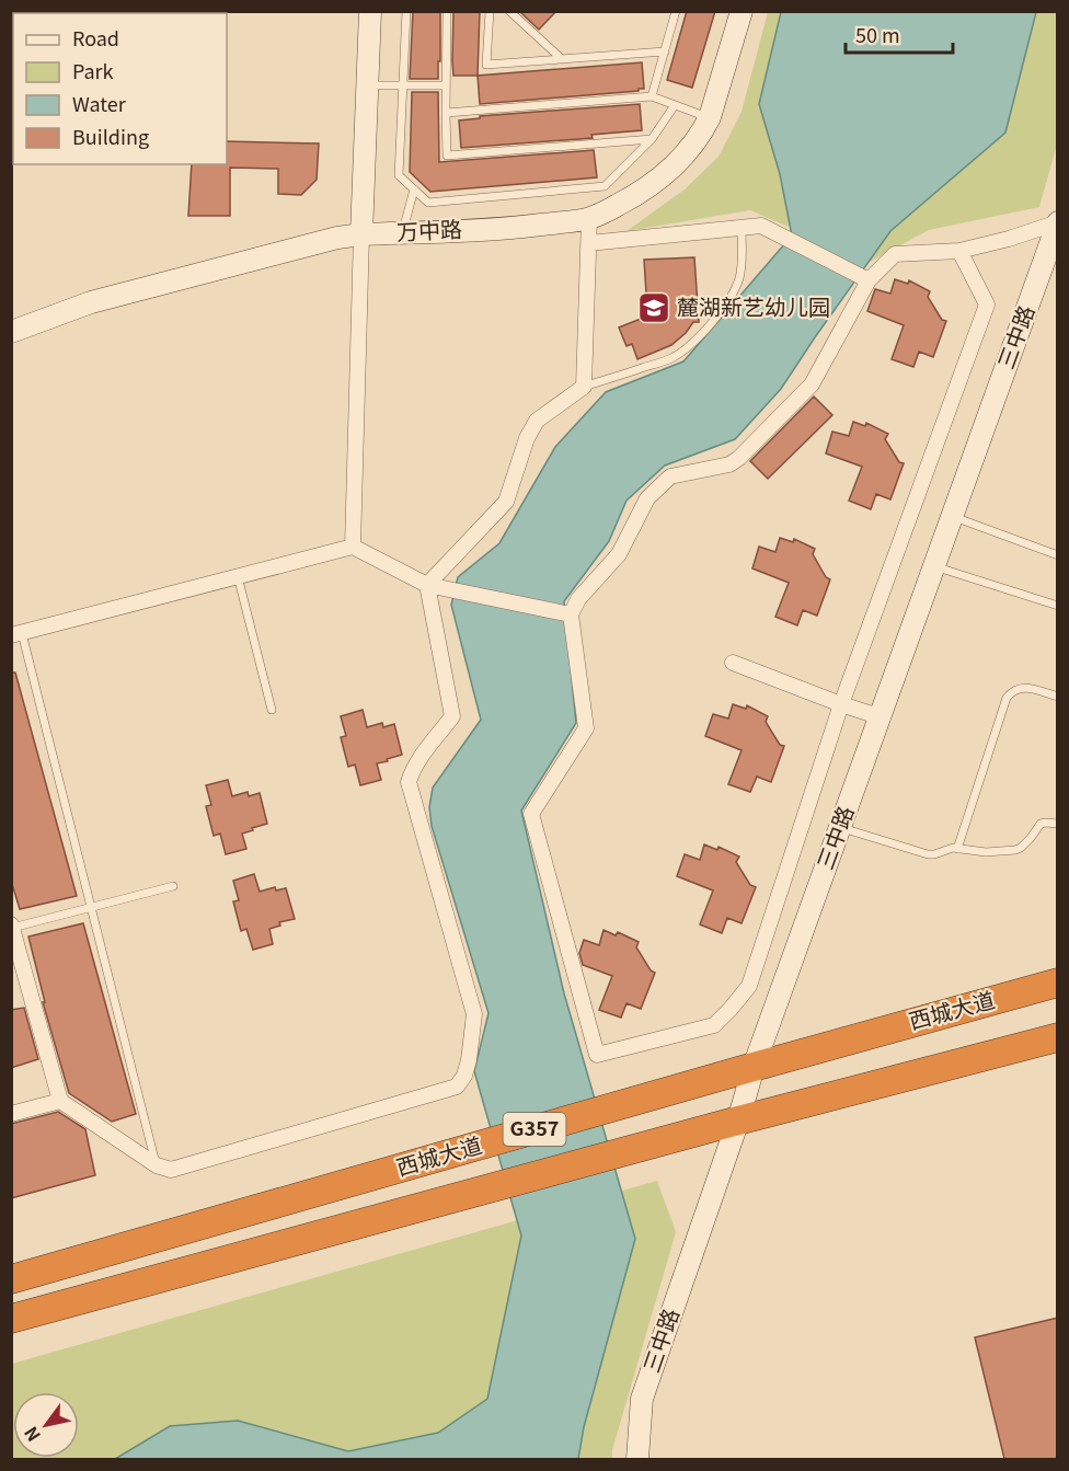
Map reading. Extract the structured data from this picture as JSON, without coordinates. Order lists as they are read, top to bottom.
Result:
{
  "streets": {
    "highway": ["西城大道", "G357"],
    "main road": ["万中路", "三中路"]
  },
  "crossings": [
    ["三中路", "西城大道"]
  ],
  "places": {
    "school or university": ["麓湖新艺幼儿园"]
  },
  "legend": [
    "Road",
    "Park",
    "Water",
    "Building"
  ],
  "scale_bar": "50 m",
  "north": "bottom left"
}
